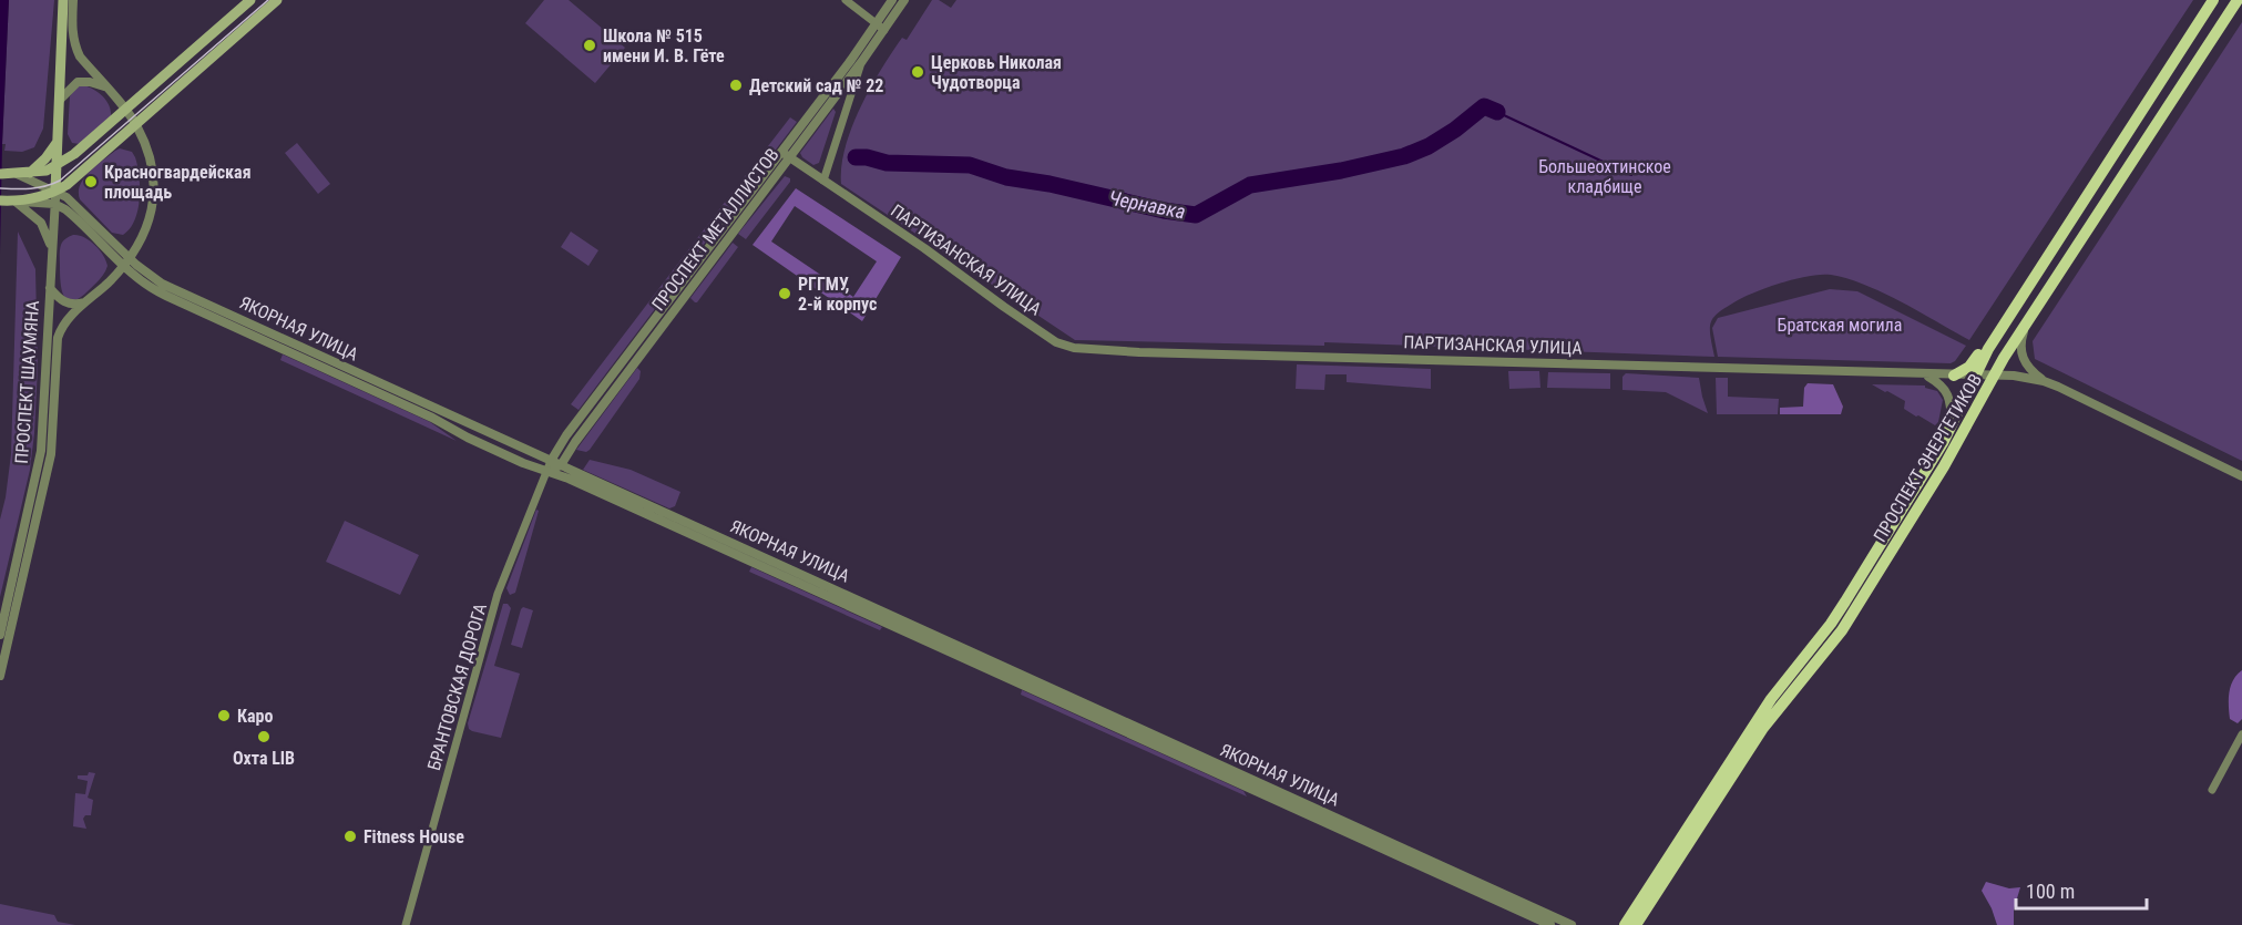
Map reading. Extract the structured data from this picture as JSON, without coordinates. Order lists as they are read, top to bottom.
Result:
{
  "streets": {
    "main road": ["ПРОСПЕКТ ЭНЕРГЕТИКОВ"],
    "street": [
      "ПРОСПЕКТ МЕТАЛЛИСТОВ",
      "ПАРТИЗАНСКАЯ УЛИЦА",
      "ЯКОРНАЯ УЛИЦА",
      "ПРОСПЕКТ ШАУМЯНА",
      "БРАНТОВСКАЯ ДОРОГА"
    ]
  },
  "crossings": [
    ["ПРОСПЕКТ МЕТАЛЛИСТОВ", "ПАРТИЗАНСКАЯ УЛИЦА"],
    ["ПРОСПЕКТ МЕТАЛЛИСТОВ", "ЯКОРНАЯ УЛИЦА"],
    ["ПРОСПЕКТ МЕТАЛЛИСТОВ", "БРАНТОВСКАЯ ДОРОГА"],
    ["ПАРТИЗАНСКАЯ УЛИЦА", "ПРОСПЕКТ ЭНЕРГЕТИКОВ"],
    ["ЯКОРНАЯ УЛИЦА", "БРАНТОВСКАЯ ДОРОГА"]
  ],
  "water": ["Чернавка"],
  "parks": ["Большеохтинское кладбище", "Братская могила"],
  "places": [
    "Школа № 515 имени И. В. Гёте",
    "Церковь Николая Чудотворца",
    "Детский сад № 22",
    "Красногвардейская площадь",
    "РГГМУ, 2-й корпус",
    "Каро",
    "Охта LIB",
    "Fitness House"
  ],
  "scale_bar": "100 m"
}
